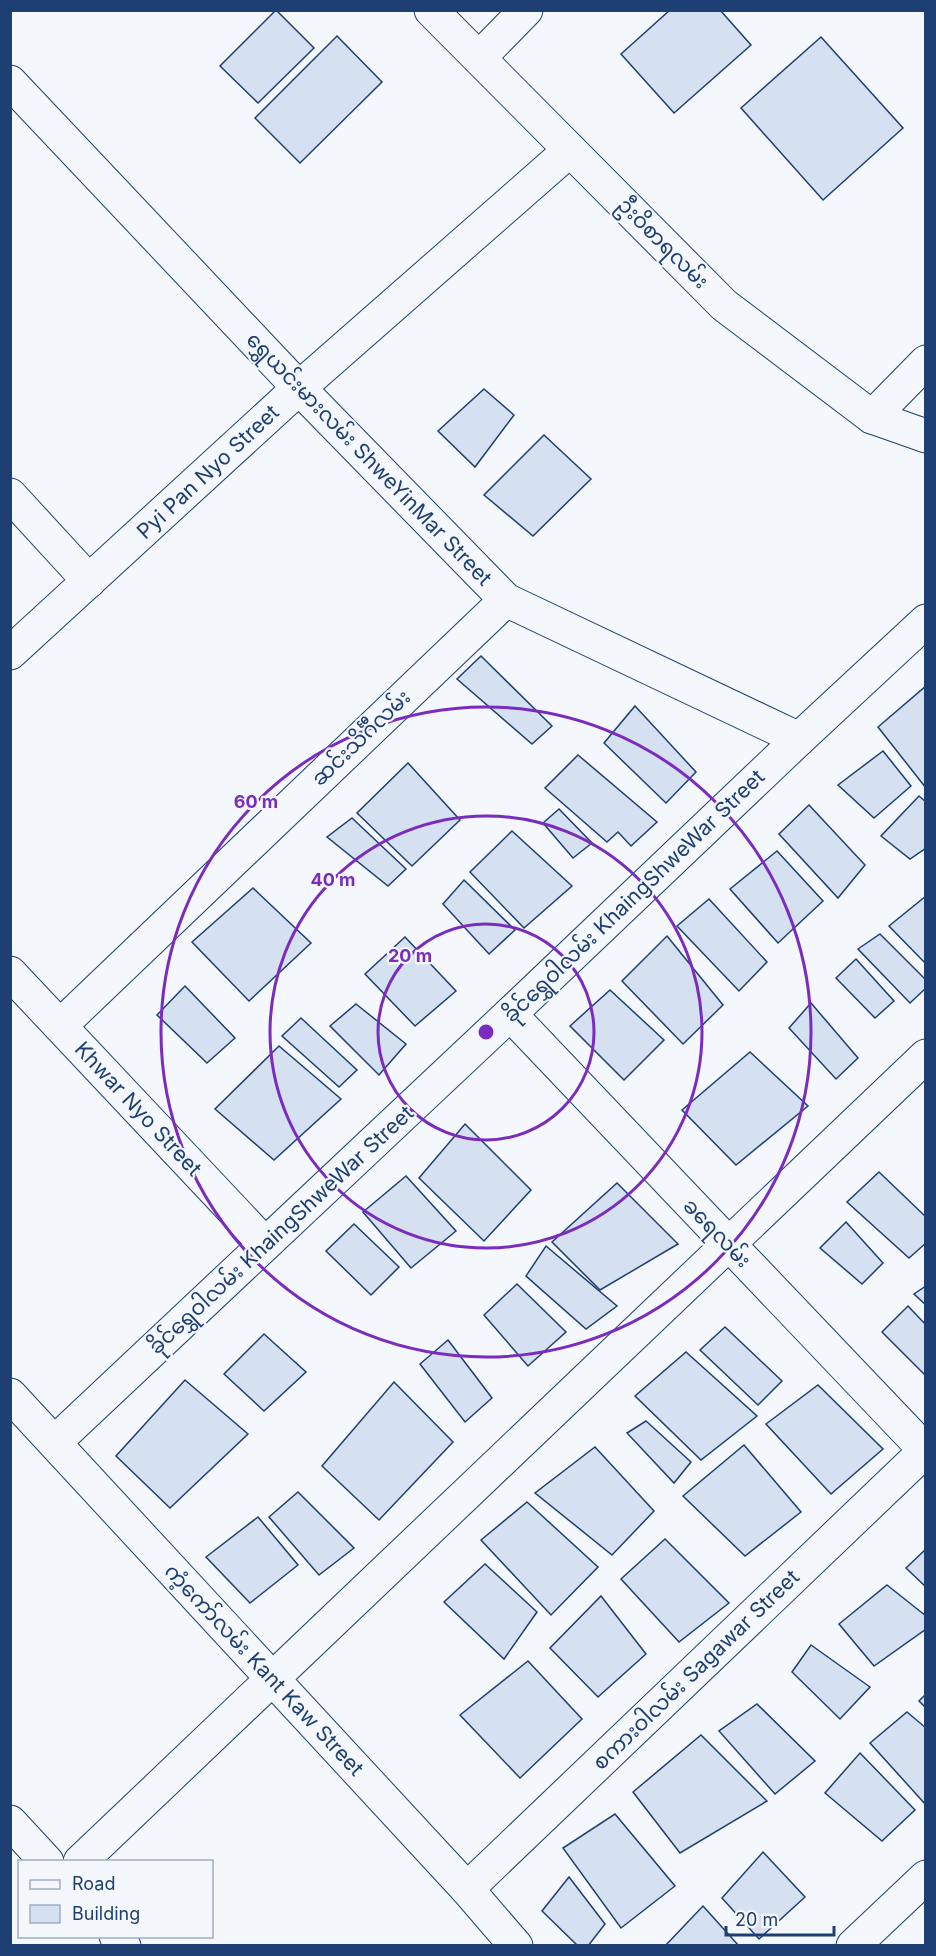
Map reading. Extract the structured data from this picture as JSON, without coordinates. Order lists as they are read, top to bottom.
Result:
{
  "streets": {
    "street": [
      "ဦးဝိစာရလမ်း",
      "ရွှေယင်းမားလမ်း ShweYinMar Street",
      "Pyi Pan Nyo Street",
      "ဆင်းသိင်္ဂီလမ်း",
      "ခိုင်ရွှေဝါလမ်း KhaingShweWar Street",
      "Khwar Nyo Street",
      "ခရေလမ်း",
      "ကံ့ကော်လမ်း Kant Kaw Street",
      "စကားဝါလမ်း Sagawar Street"
    ]
  },
  "crossings": [
    ["ဦးဝိစာရလမ်း", "Pyi Pan Nyo Street"],
    ["ရွှေယင်းမားလမ်း ShweYinMar Street", "Pyi Pan Nyo Street"],
    ["ရွှေယင်းမားလမ်း ShweYinMar Street", "ဆင်းသိင်္ဂီလမ်း"],
    ["ရွှေယင်းမားလမ်း ShweYinMar Street", "ခိုင်ရွှေဝါလမ်း KhaingShweWar Street"],
    ["ဆင်းသိင်္ဂီလမ်း", "Khwar Nyo Street"],
    ["ခိုင်ရွှေဝါလမ်း KhaingShweWar Street", "Khwar Nyo Street"],
    ["ခိုင်ရွှေဝါလမ်း KhaingShweWar Street", "ခရေလမ်း"],
    ["ခိုင်ရွှေဝါလမ်း KhaingShweWar Street", "ကံ့ကော်လမ်း Kant Kaw Street"],
    ["ခရေလမ်း", "စကားဝါလမ်း Sagawar Street"],
    ["ကံ့ကော်လမ်း Kant Kaw Street", "စကားဝါလမ်း Sagawar Street"]
  ],
  "legend": ["Road", "Building"],
  "scale_bar": "20 m",
  "rings": ["60 m", "40 m", "20 m"]
}
